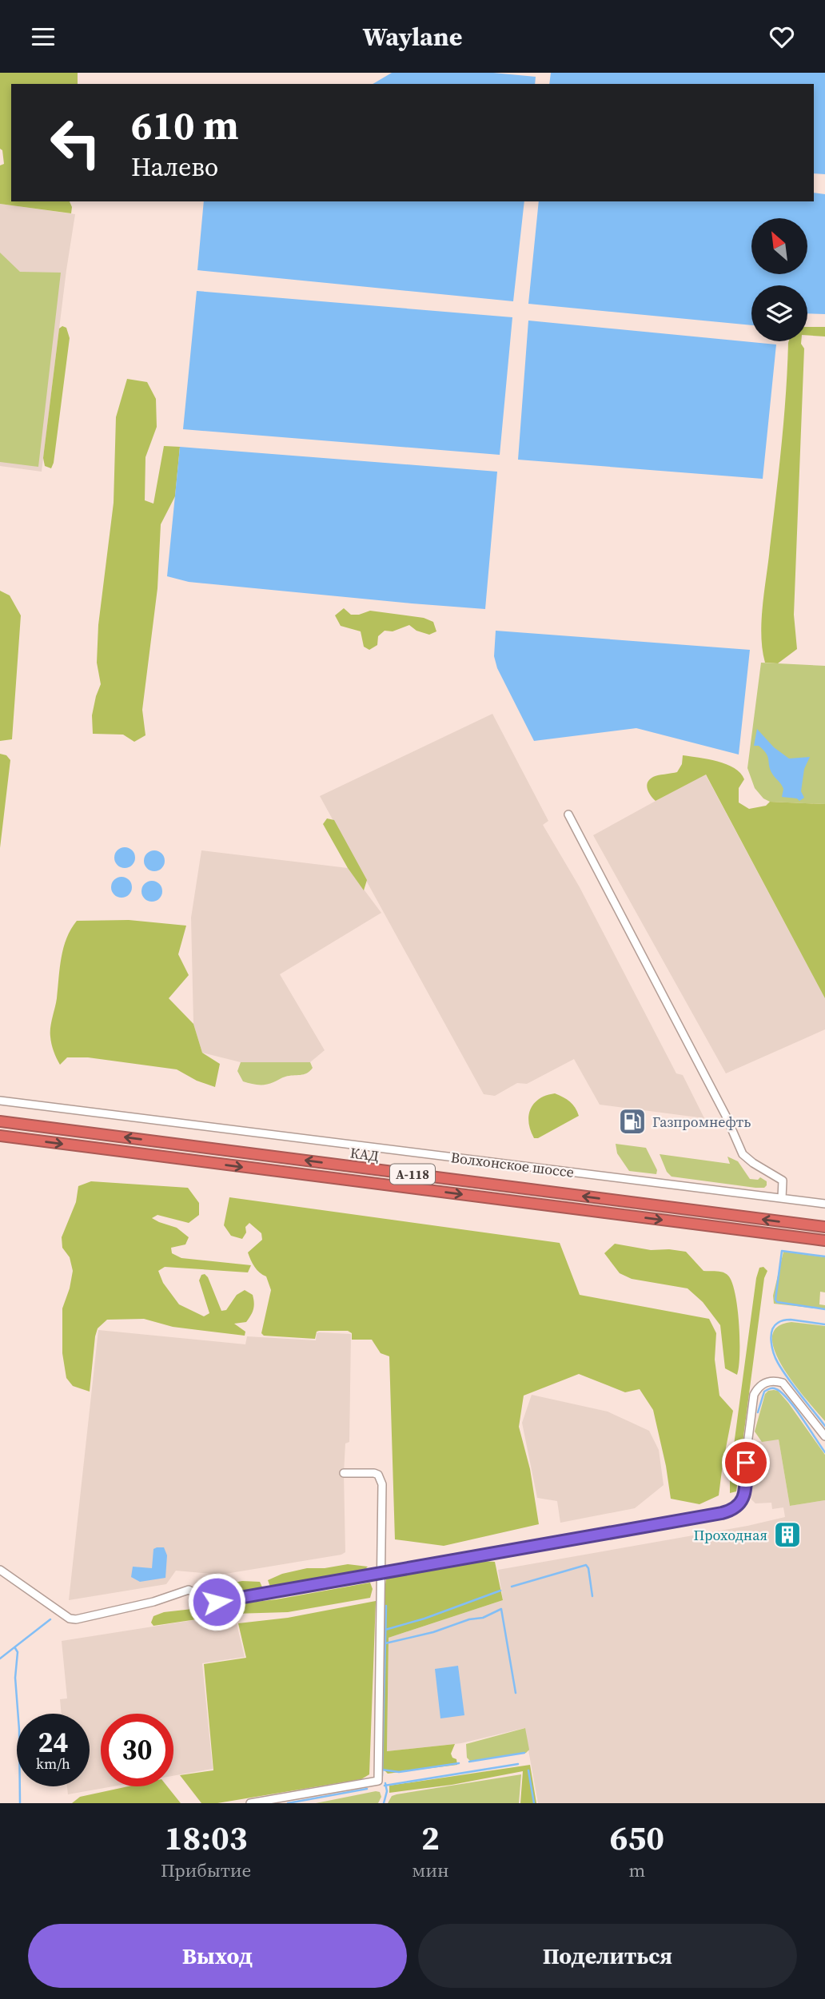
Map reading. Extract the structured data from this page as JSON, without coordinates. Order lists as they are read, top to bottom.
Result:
{
  "streets": {
    "highway": ["КАД", "А-118"],
    "street": ["Волхонское шоссе"]
  },
  "places": {
    "fuel station": ["Газпромнефть"],
    "building": ["Проходная"]
  },
  "north": "top left",
  "page": {
    "header": "Waylane",
    "turn": ["610 m", "Налево"],
    "speed": "24 km/h",
    "limit": "30",
    "eta": [
      "18:03",
      "Прибытие",
      "2",
      "мин",
      "650",
      "m"
    ],
    "buttons": ["Выход", "Поделиться"]
  }
}
